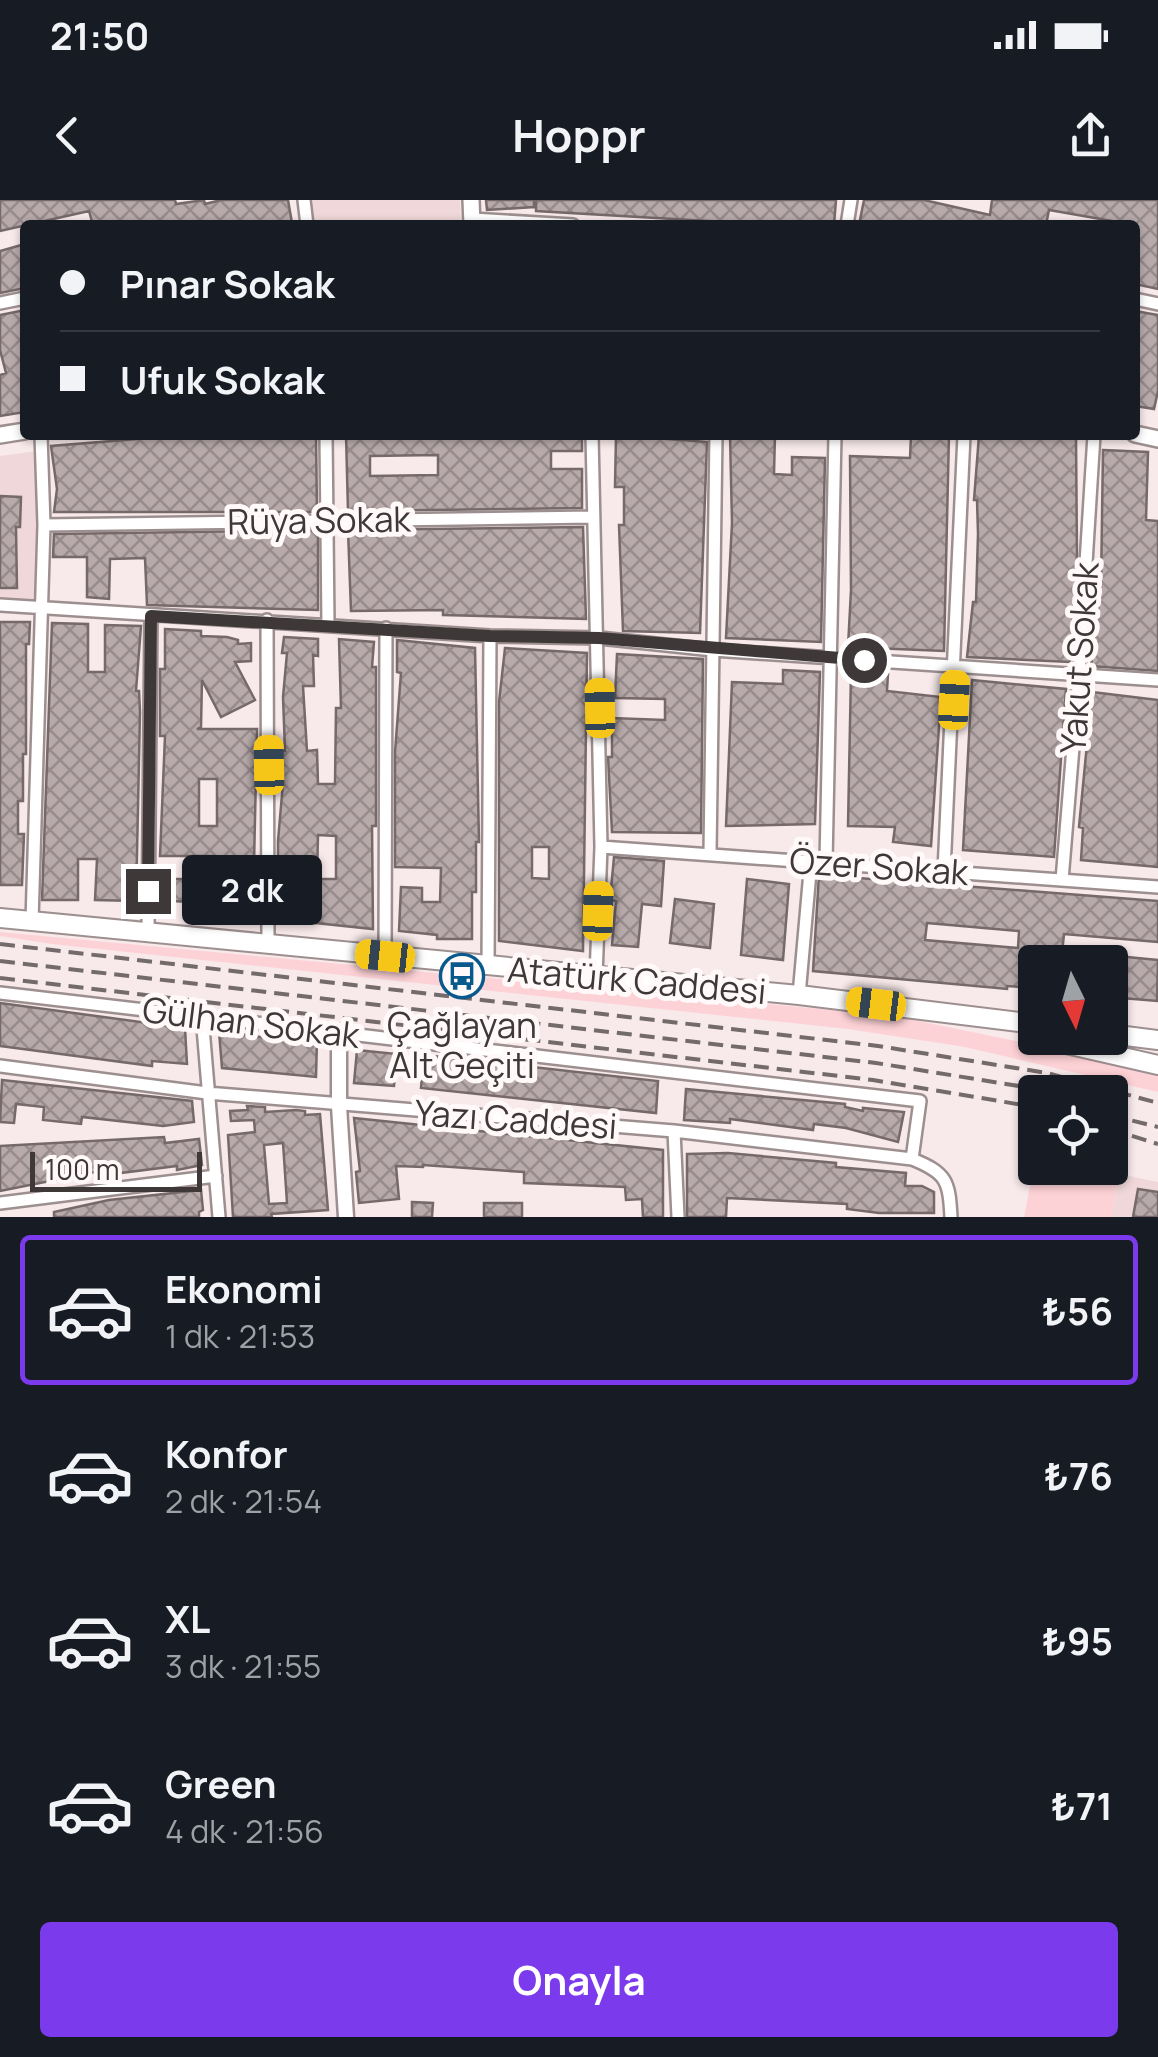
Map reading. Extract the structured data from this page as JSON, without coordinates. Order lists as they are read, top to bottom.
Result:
{
  "streets": {
    "main road": ["Atatürk Caddesi"],
    "street": [
      "Rüya Sokak",
      "Yakut Sokak",
      "Özer Sokak",
      "Gülhan Sokak",
      "Yazı Caddesi"
    ]
  },
  "crossings": [
    ["Yakut Sokak", "Özer Sokak"],
    ["Gülhan Sokak", "Yazı Caddesi"]
  ],
  "places": {
    "bus stop": ["Çağlayan Alt Geçiti"]
  },
  "scale_bar": "100 m",
  "north": "bottom",
  "page": {
    "status": "21:50",
    "header": "Hoppr",
    "banner": ["Pınar Sokak", "Ufuk Sokak"],
    "bubble": "2 dk",
    "scale": "100 m",
    "list": [
      {
        "name": "Ekonomi",
        "note": "1 dk · 21:53",
        "value": "₺56"
      },
      {
        "name": "Konfor",
        "note": "2 dk · 21:54",
        "value": "₺76"
      },
      {
        "name": "XL",
        "note": "3 dk · 21:55",
        "value": "₺95"
      },
      {
        "name": "Green",
        "note": "4 dk · 21:56",
        "value": "₺71"
      }
    ],
    "buttons": "Onayla"
  }
}
